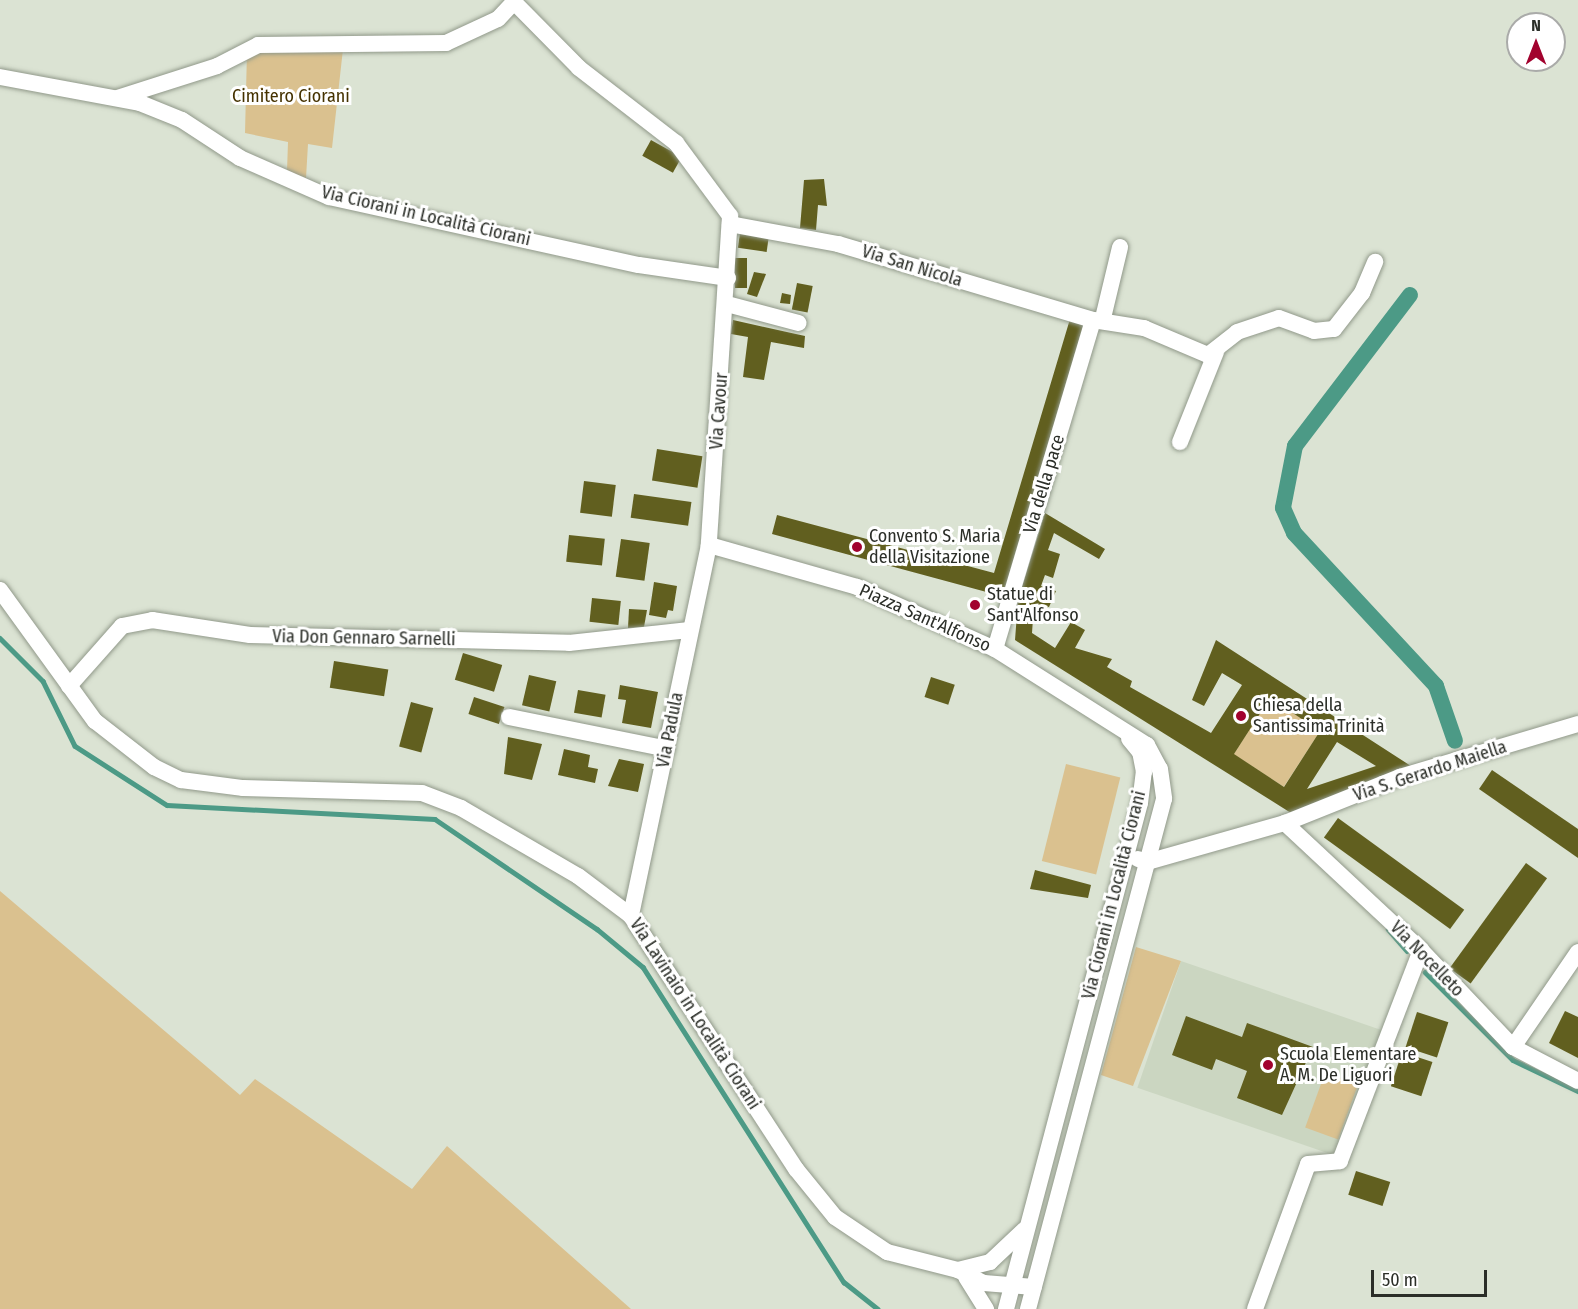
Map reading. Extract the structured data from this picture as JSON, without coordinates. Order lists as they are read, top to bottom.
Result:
{
  "streets": {
    "street": [
      "Via Ciorani in Località Ciorani",
      "Via San Nicola",
      "Via Cavour",
      "Via della pace",
      "Piazza Sant'Alfonso",
      "Via Don Gennaro Sarnelli",
      "Via Padula",
      "Via S. Gerardo Maiella",
      "Via Nocelleto",
      "Via Lavinaio in Località Ciorani"
    ]
  },
  "crossings": [
    ["Via Ciorani in Località Ciorani", "Via Cavour"],
    ["Via Ciorani in Località Ciorani", "Piazza Sant'Alfonso"],
    ["Via Ciorani in Località Ciorani", "Via S. Gerardo Maiella"],
    ["Via Ciorani in Località Ciorani", "Via Lavinaio in Località Ciorani"],
    ["Via San Nicola", "Via Cavour"],
    ["Via San Nicola", "Via della pace"],
    ["Via Cavour", "Piazza Sant'Alfonso"],
    ["Via Cavour", "Via Padula"],
    ["Via della pace", "Piazza Sant'Alfonso"],
    ["Piazza Sant'Alfonso", "Via Padula"],
    ["Via Don Gennaro Sarnelli", "Via Padula"],
    ["Via Don Gennaro Sarnelli", "Via Lavinaio in Località Ciorani"],
    ["Via Padula", "Via Lavinaio in Località Ciorani"],
    ["Via S. Gerardo Maiella", "Via Nocelleto"]
  ],
  "parks": ["Cimitero Ciorani"],
  "places": [
    "Convento S. Maria della Visitazione",
    "Statue di Sant'Alfonso",
    "Chiesa della Santissima Trinità",
    "Scuola Elementare A. M. De Liguori"
  ],
  "scale_bar": "50 m",
  "north": "top"
}
